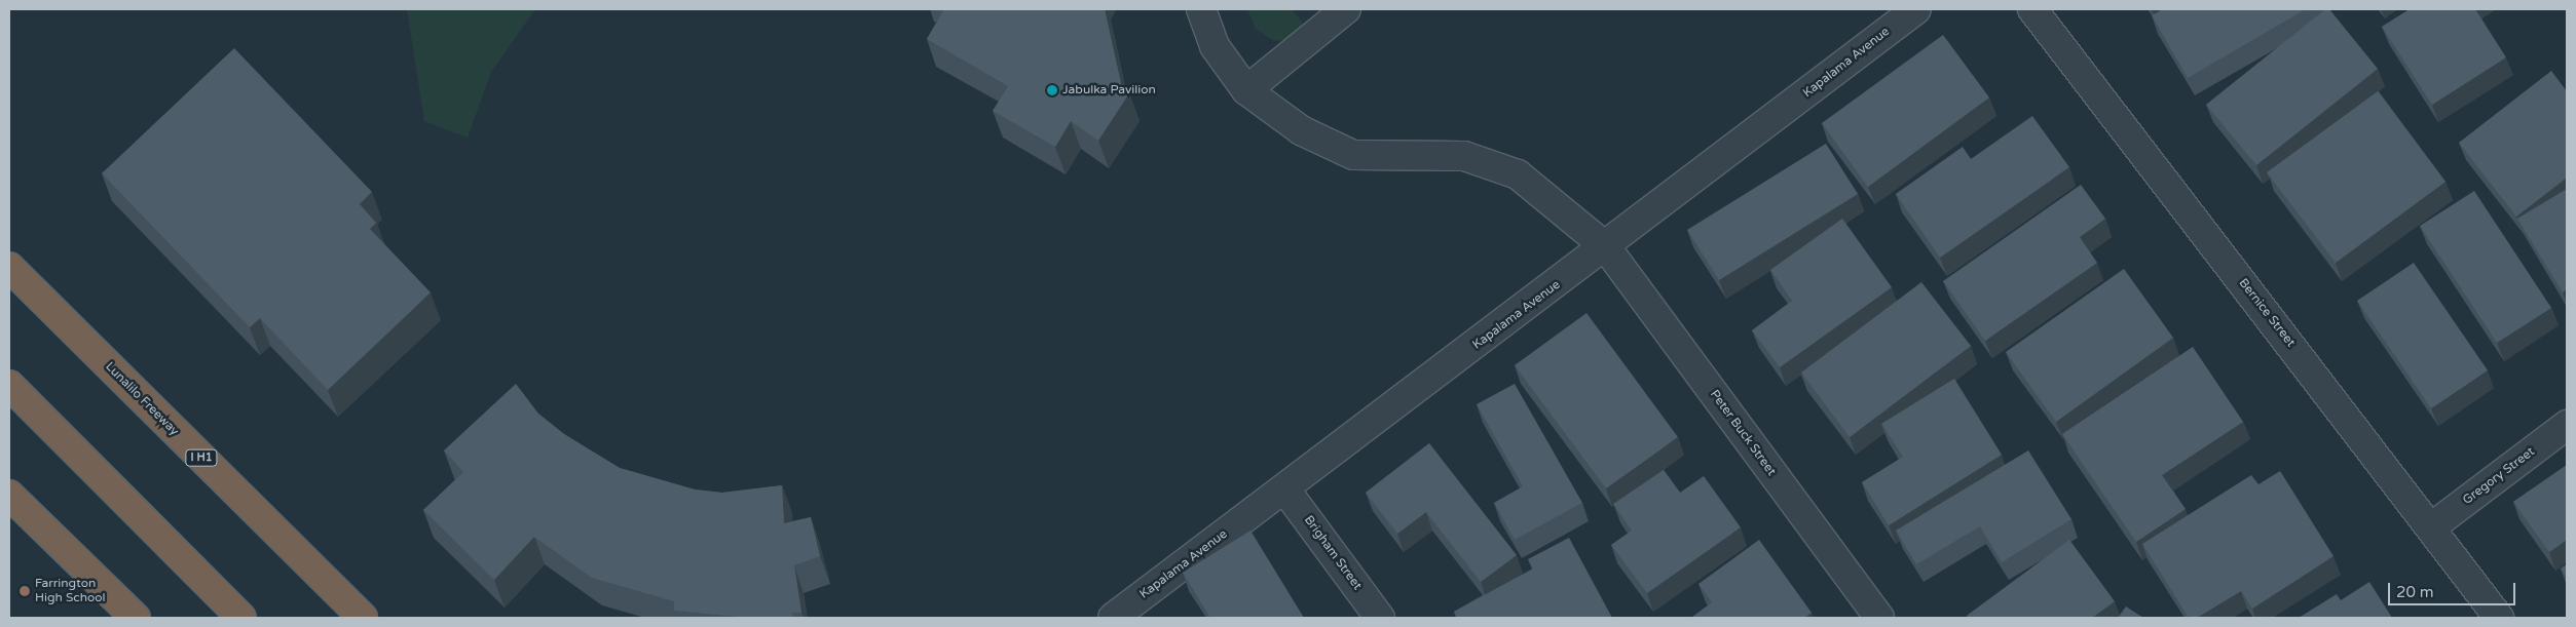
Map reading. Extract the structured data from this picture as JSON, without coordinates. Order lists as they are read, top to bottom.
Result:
{
  "streets": {
    "highway": ["Lunalilo Freeway", "I H1"],
    "street": [
      "Kapalama Avenue",
      "Bernice Street",
      "Peter Buck Street",
      "Gregory Street",
      "Brigham Street"
    ]
  },
  "crossings": [
    ["Kapalama Avenue", "Peter Buck Street"],
    ["Kapalama Avenue", "Brigham Street"],
    ["Bernice Street", "Gregory Street"]
  ],
  "places": ["Jabulka Pavilion", "Farrington High School"],
  "scale_bar": "20 m"
}
